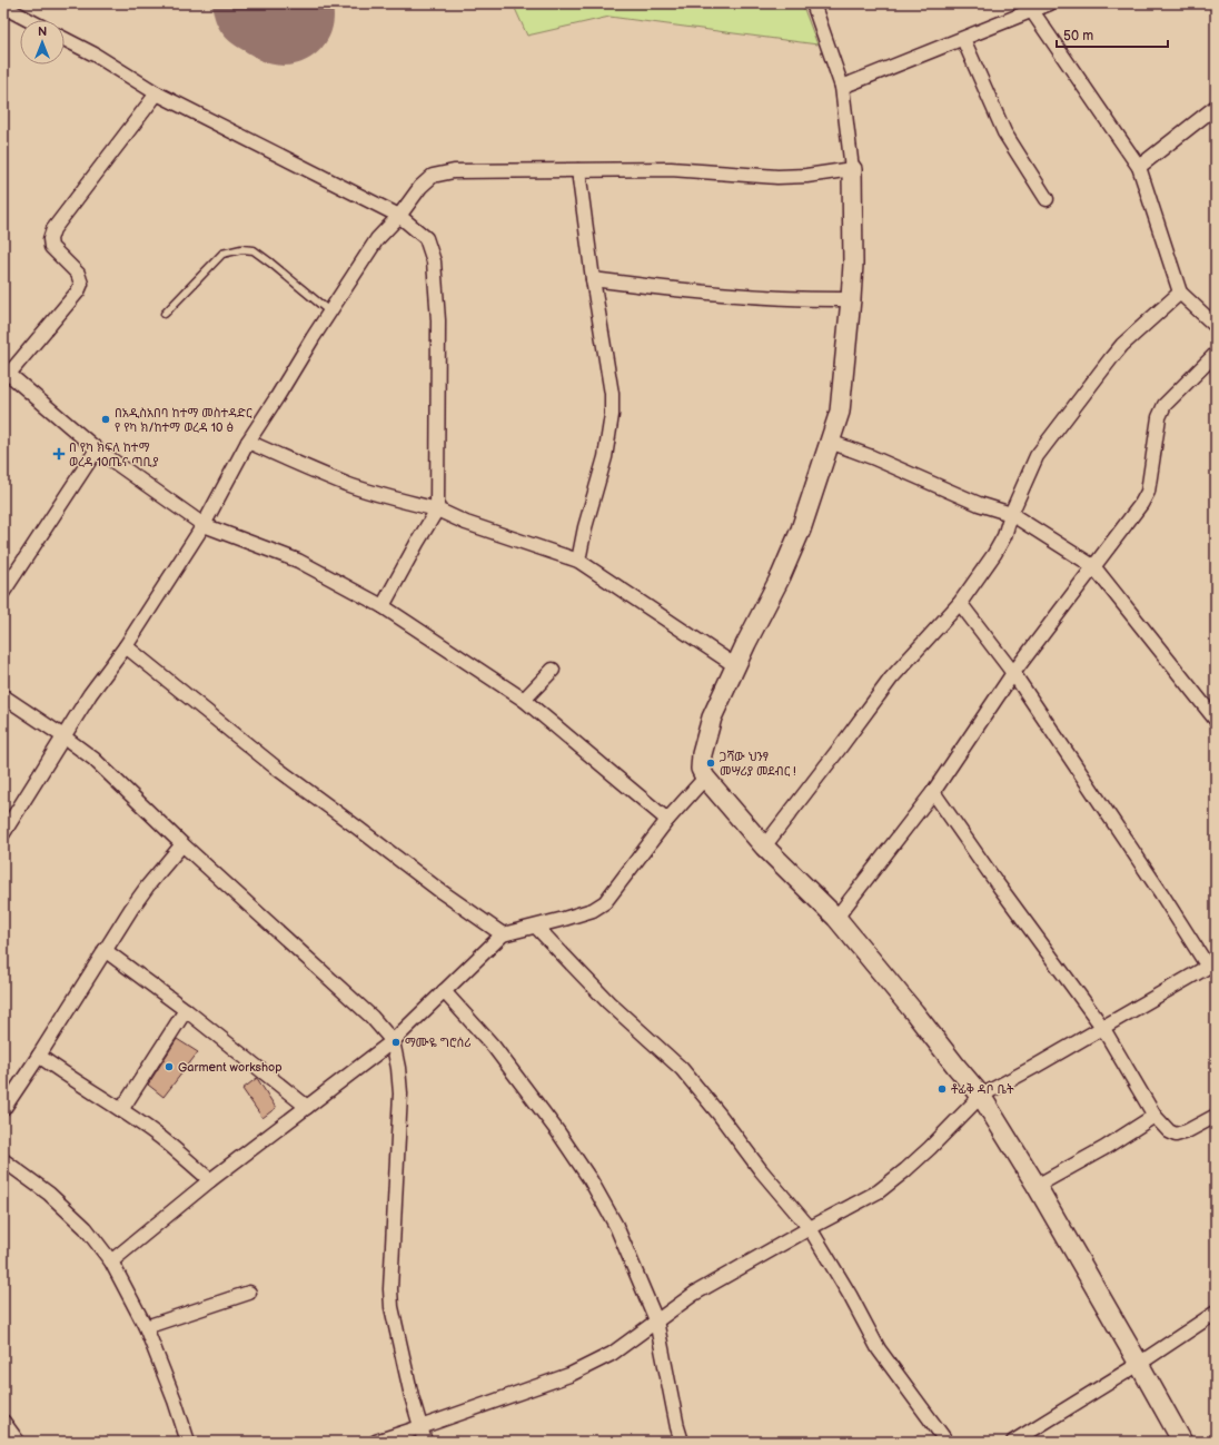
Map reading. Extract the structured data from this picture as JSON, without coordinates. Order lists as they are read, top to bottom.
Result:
{
  "places": {
    "other": [
      "በአዲስአበባ ከተማ መስተዳድር የ የካ ክ/ከተማ ወረዳ 10 ፅ",
      "ጋሻው ህንፃ መሣሪያ መደብር !",
      "ማሙዬ ግሮሰሪ",
      "Garment workshop",
      "ቶፊቅ ዳቦ ቤት"
    ],
    "health": ["በ የካ ክፍለ ከተማ ወረዳ 10ጤና ጣቢያ"]
  },
  "scale_bar": "50 m",
  "north": "top"
}
